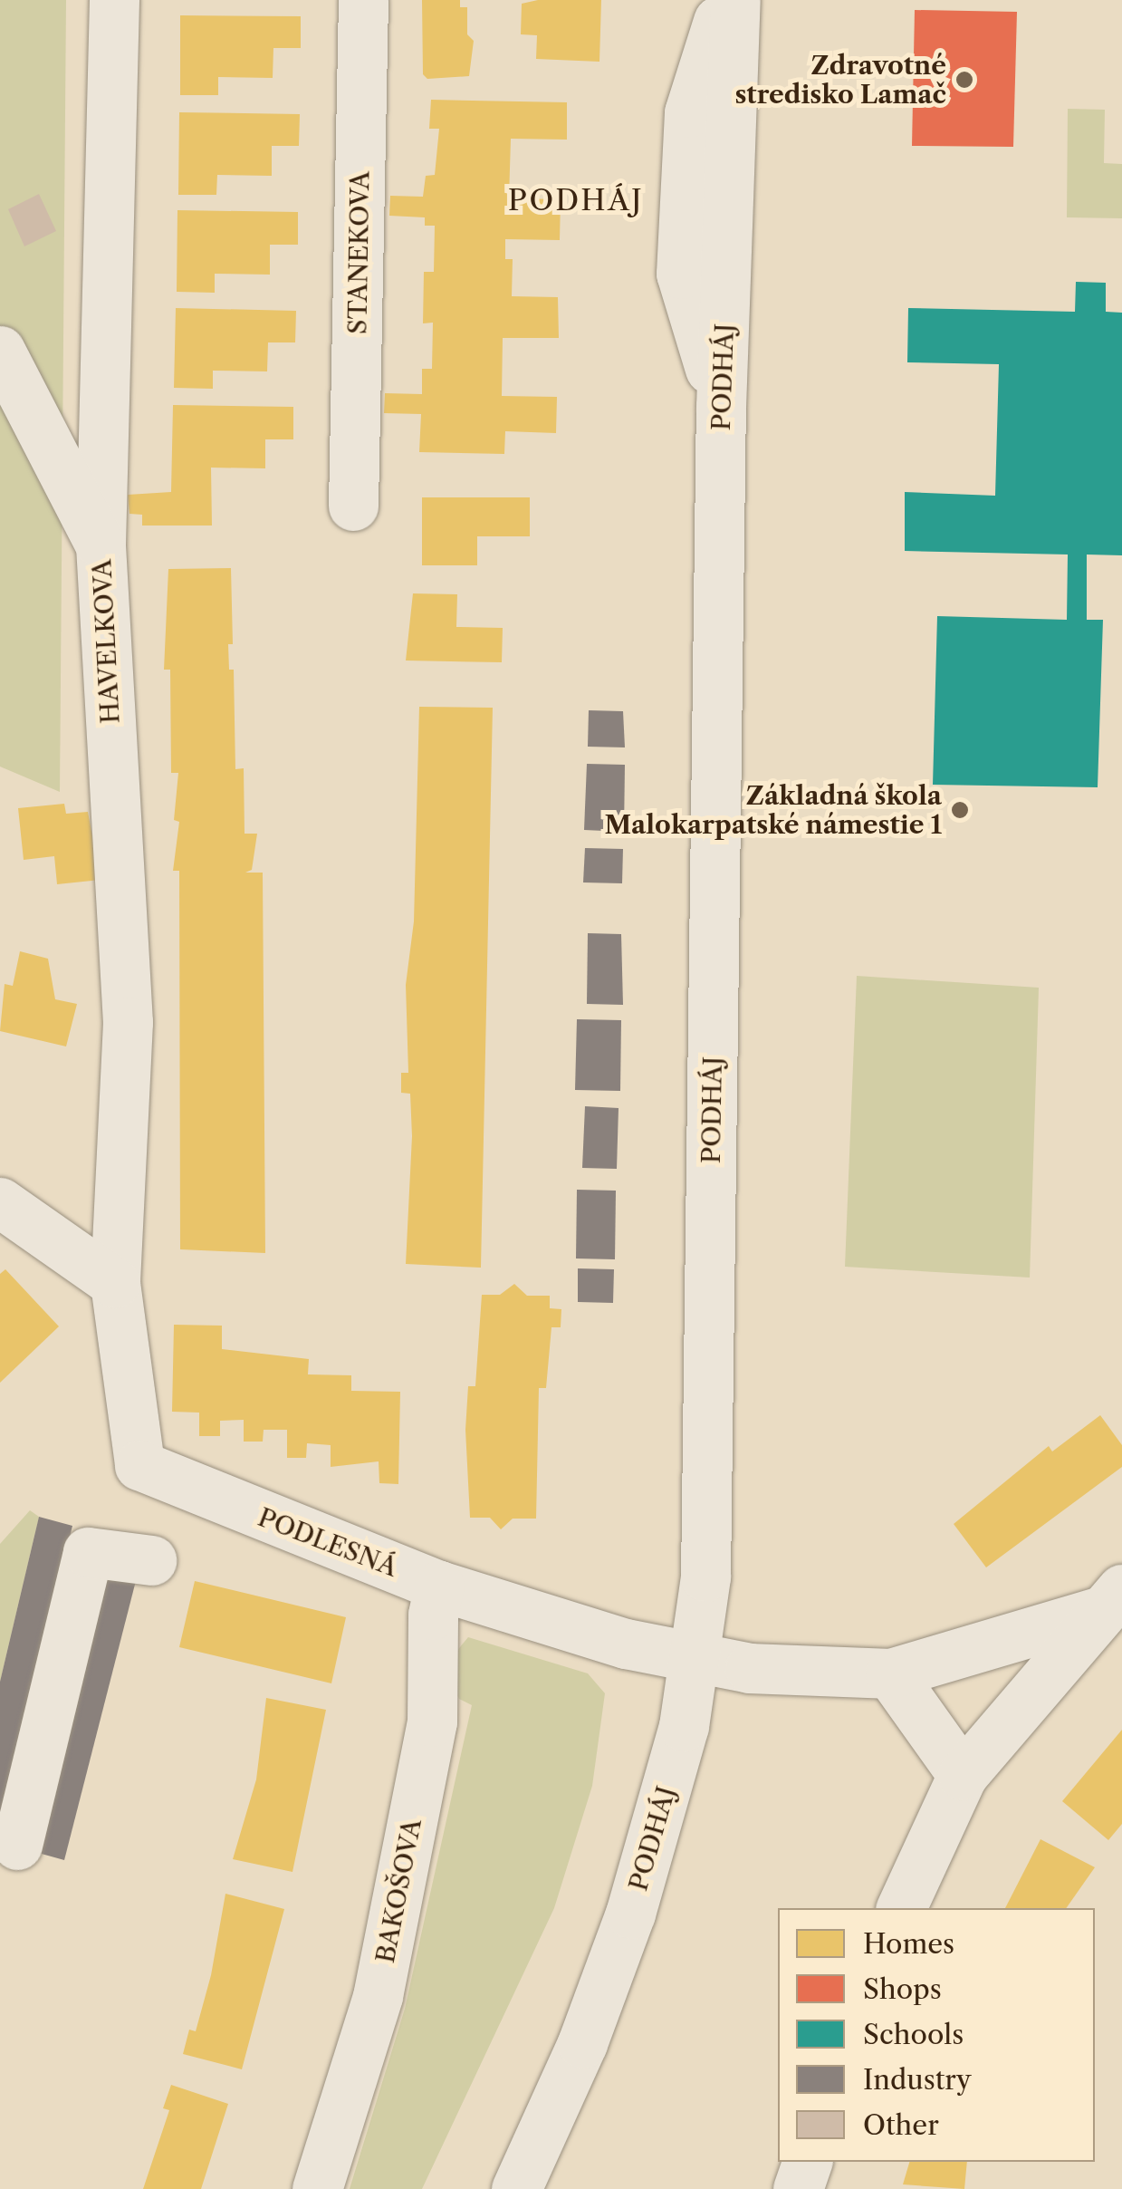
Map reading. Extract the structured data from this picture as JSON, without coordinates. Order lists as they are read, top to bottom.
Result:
{
  "streets": {
    "street": [
      "STANEKOVA",
      "PODHÁJ",
      "HAVELKOVA",
      "PODLESNÁ",
      "BAKOŠOVA"
    ]
  },
  "crossings": [
    ["PODHÁJ", "PODLESNÁ"],
    ["HAVELKOVA", "PODLESNÁ"],
    ["PODLESNÁ", "BAKOŠOVA"]
  ],
  "districts": ["PODHÁJ"],
  "places": ["Zdravotné stredisko Lamač", "Základná škola Malokarpatské námestie 1"],
  "legend": [
    "Homes",
    "Shops",
    "Schools",
    "Industry",
    "Other"
  ]
}
